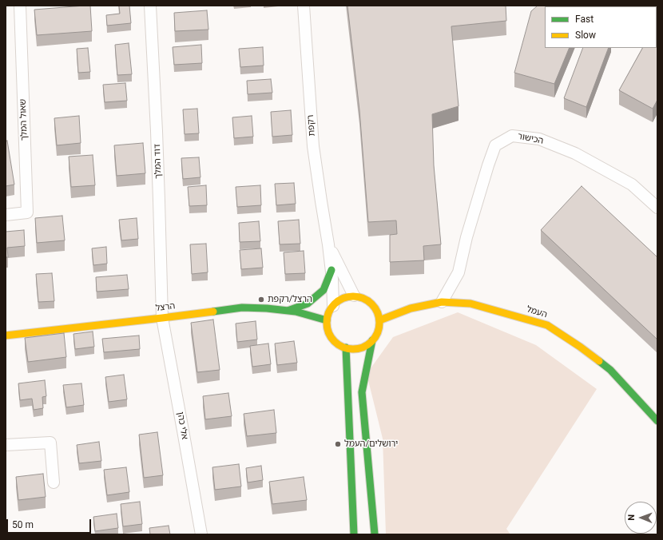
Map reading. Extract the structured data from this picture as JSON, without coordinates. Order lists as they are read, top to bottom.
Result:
{
  "streets": {
    "street": [
      "שאול המלך",
      "רקפת",
      "הכישור",
      "דוד המלך",
      "הרצל",
      "העמל",
      "אלי כהן"
    ]
  },
  "crossings": [
    ["רקפת", "הרצל"],
    ["רקפת", "העמל"],
    ["הכישור", "העמל"],
    ["דוד המלך", "הרצל"],
    ["דוד המלך", "אלי כהן"],
    ["הרצל", "העמל"],
    ["הרצל", "אלי כהן"]
  ],
  "places": ["הרצל/רקפת", "ירושלים/העמל"],
  "legend": ["Fast", "Slow"],
  "scale_bar": "50 m",
  "north": "left"
}
